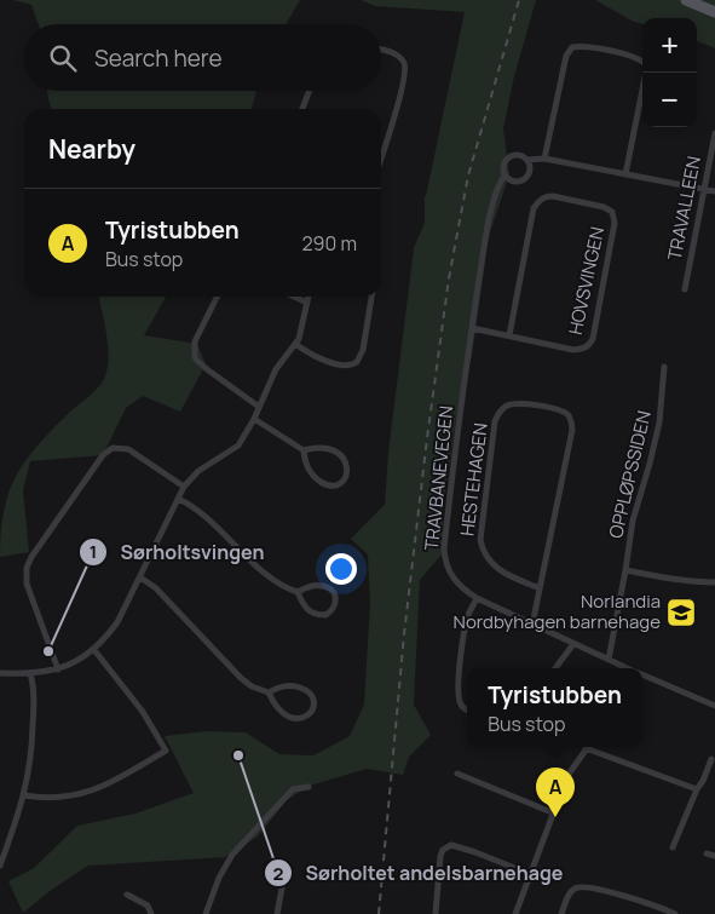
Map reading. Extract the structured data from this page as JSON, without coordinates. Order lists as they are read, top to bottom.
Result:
{
  "streets": {
    "street": [
      "TRAVALLEEN",
      "HOVSVINGEN",
      "OPPLØPSSIDEN",
      "TRAVBANEVEGEN",
      "HESTEHAGEN"
    ]
  },
  "crossings": [
    ["HOVSVINGEN", "TRAVBANEVEGEN"],
    ["OPPLØPSSIDEN", "TRAVBANEVEGEN"],
    ["TRAVBANEVEGEN", "HESTEHAGEN"]
  ],
  "places": {
    "school or university": ["Norlandia Nordbyhagen barnehage"],
    "other": ["Sørholtsvingen", "Sørholtet andelsbarnehage"]
  },
  "page": {
    "map_buttons": ["+", "−"],
    "search": "Search here",
    "heading": "Nearby",
    "list": [
      {
        "mark": "A",
        "name": "Tyristubben",
        "note": "Bus stop",
        "value": "290 m"
      }
    ],
    "popup": ["Tyristubben", "Bus stop"],
    "pins": "A"
  }
}
